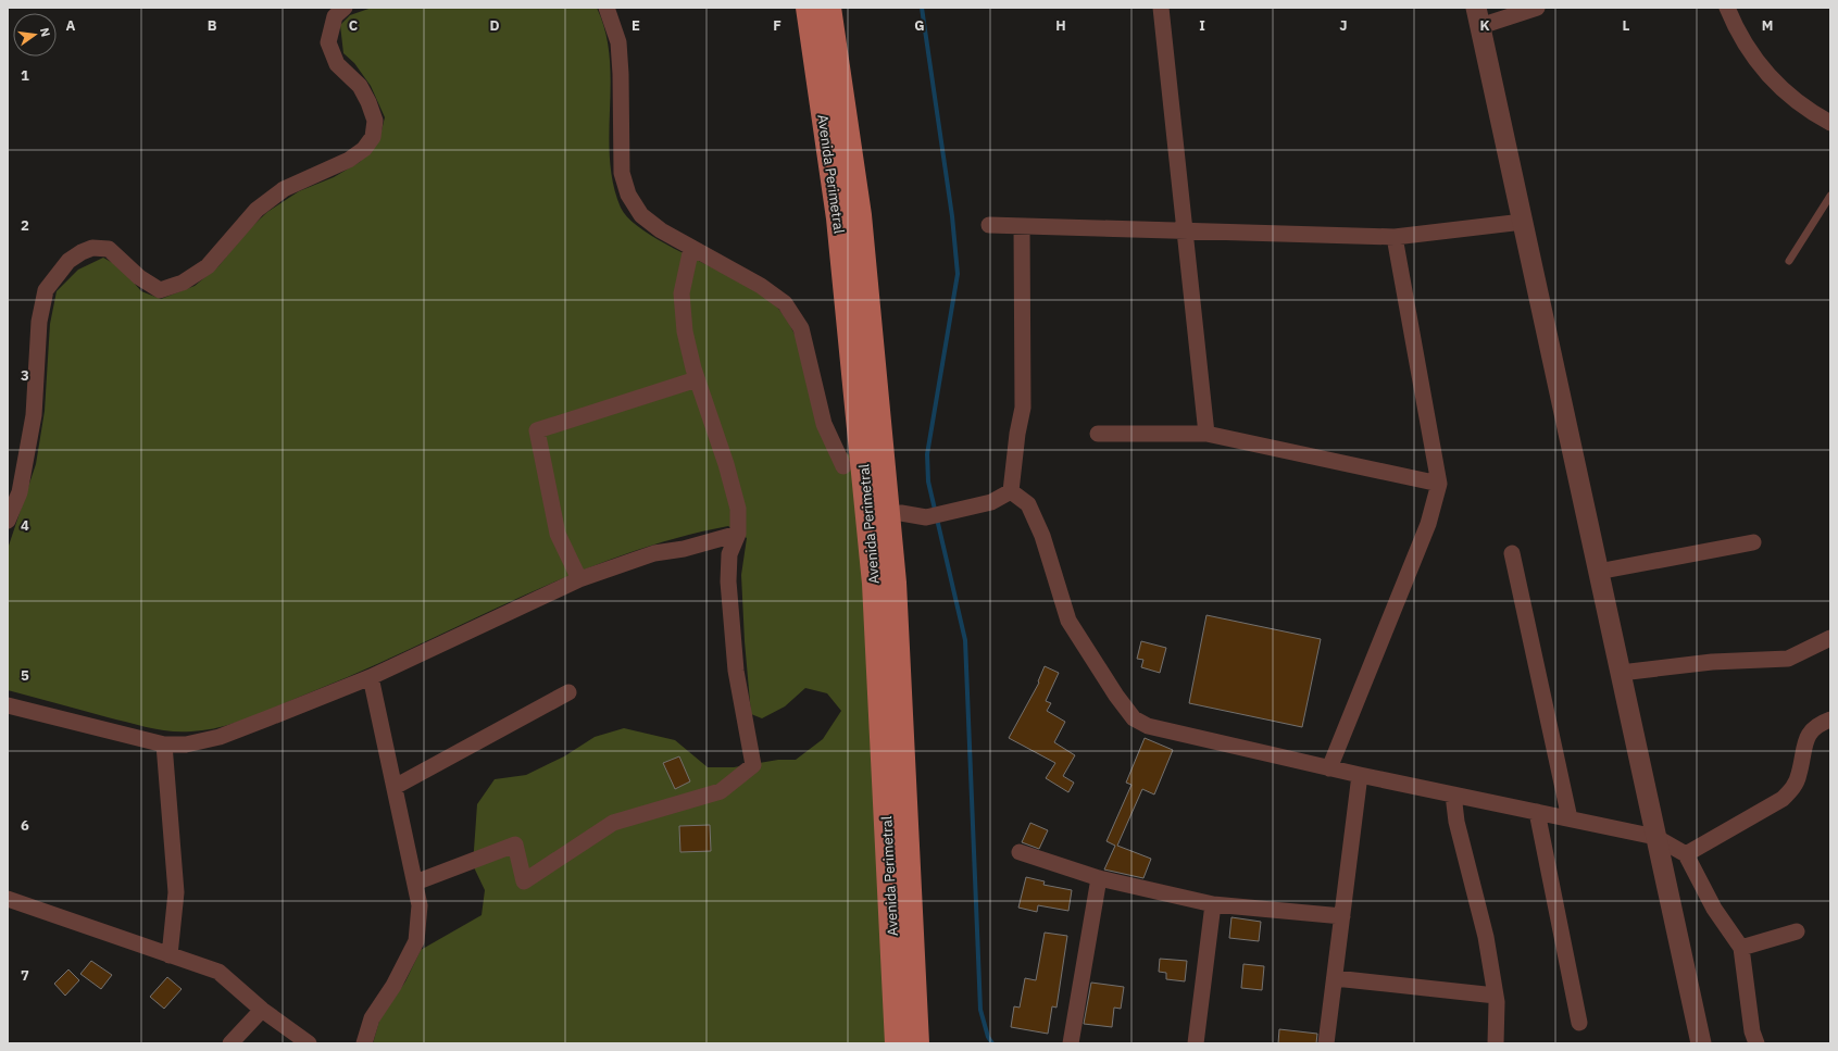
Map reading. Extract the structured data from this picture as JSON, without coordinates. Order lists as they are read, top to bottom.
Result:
{
  "streets": {
    "main road": ["Avenida Perimetral"]
  },
  "north": "right",
  "grid": {
    "columns": [
      "A",
      "B",
      "C",
      "D",
      "E",
      "F",
      "G",
      "H",
      "I",
      "J",
      "K",
      "L",
      "M"
    ],
    "rows": [
      "1",
      "2",
      "3",
      "4",
      "5",
      "6",
      "7"
    ]
  }
}
